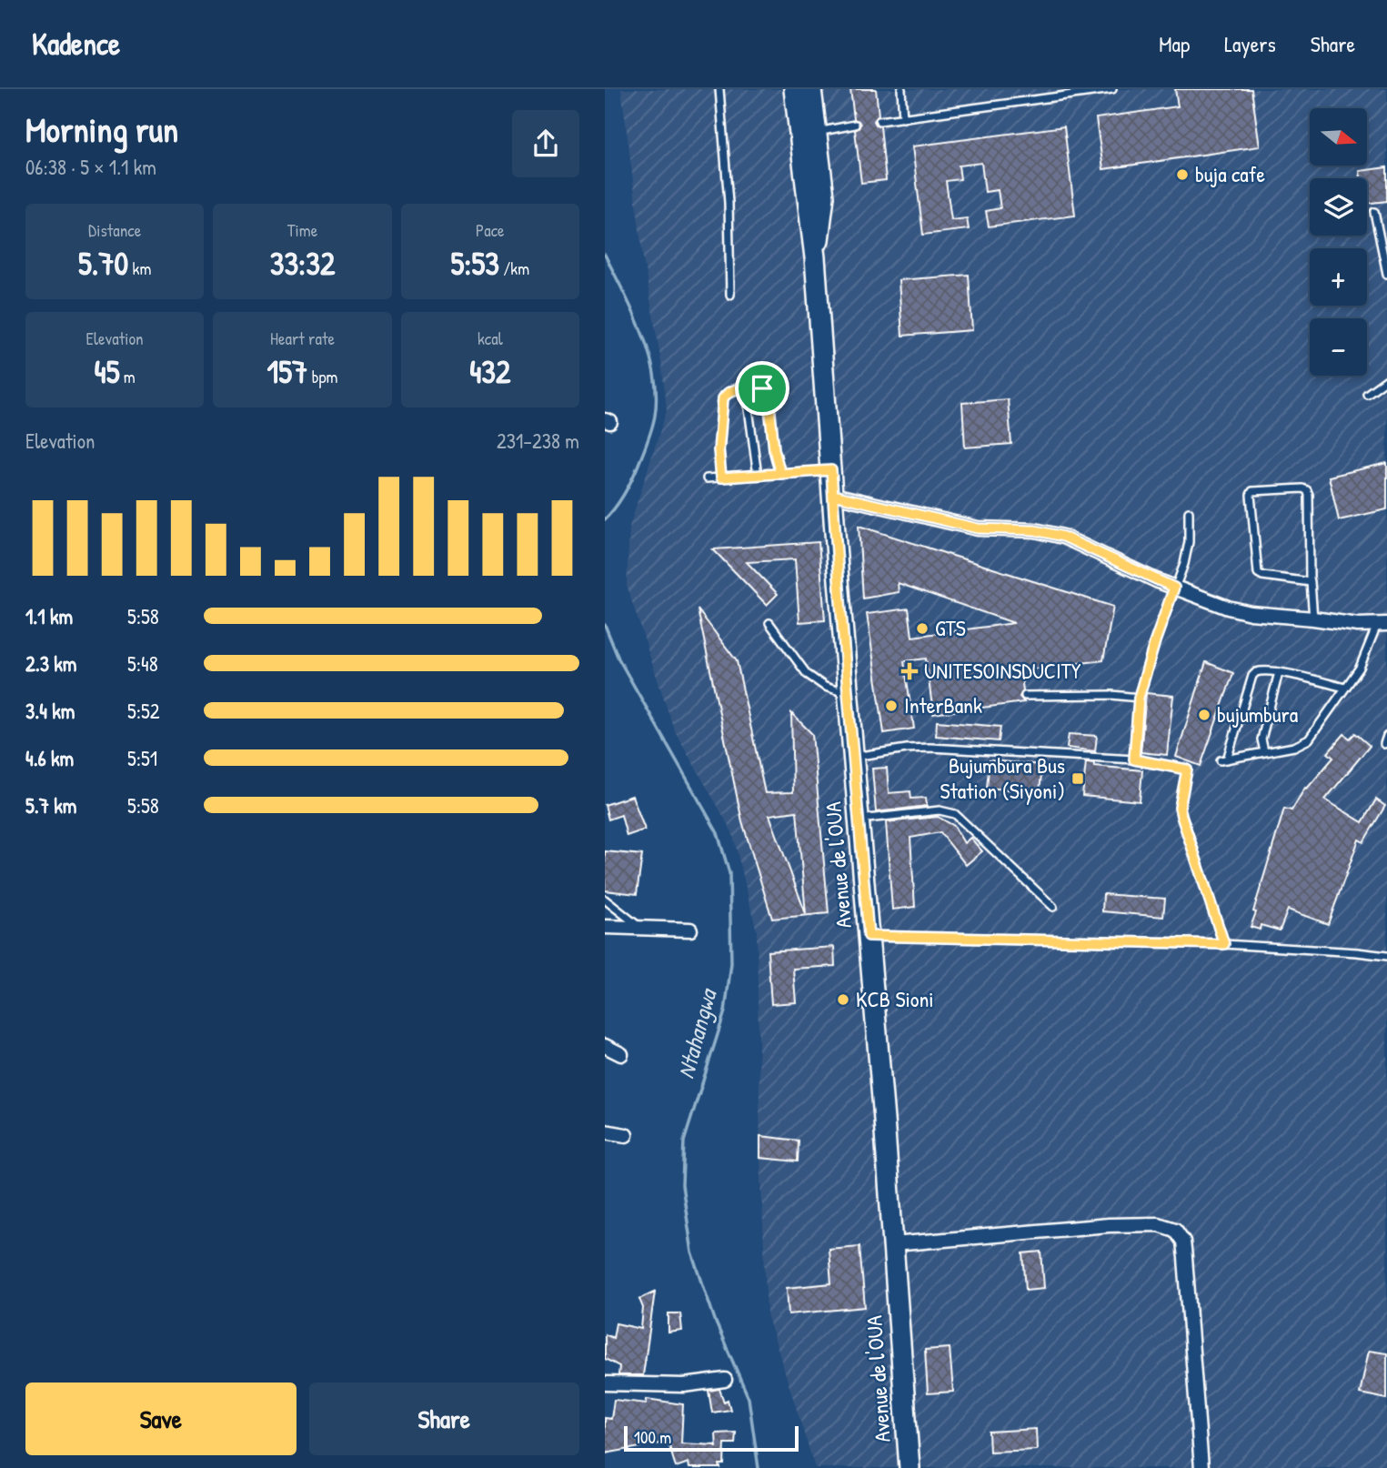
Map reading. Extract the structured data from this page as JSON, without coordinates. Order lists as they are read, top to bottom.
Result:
{
  "streets": {
    "main road": ["Avenue de l'OUA"]
  },
  "water": ["Ntahangwa"],
  "places": {
    "other": [
      "buja cafe",
      "GTS",
      "InterBank",
      "bujumbura",
      "KCB Sioni"
    ],
    "health": ["UNITESOINSDUCITY"],
    "transit": ["Bujumbura Bus Station (Siyoni)"]
  },
  "scale_bar": "100 m",
  "north": "right",
  "page": {
    "header": "Kadence",
    "nav": ["Map", "Layers", "Share"],
    "heading": ["Morning run", "06:38 · 5 × 1.1 km"],
    "map_buttons": ["+", "−"],
    "stats": [
      ["Distance", "5.70 km"],
      ["Time", "33:32"],
      ["Pace", "5:53 /km"],
      ["Elevation", "45 m"],
      ["Heart rate", "157 bpm"],
      ["kcal", "432"]
    ],
    "chart": ["Elevation", "231–238 m"],
    "list": [
      {
        "name": "1.1 km",
        "note": "5:58"
      },
      {
        "name": "2.3 km",
        "note": "5:48"
      },
      {
        "name": "3.4 km",
        "note": "5:52"
      },
      {
        "name": "4.6 km",
        "note": "5:51"
      },
      {
        "name": "5.7 km",
        "note": "5:58"
      }
    ],
    "buttons": ["Save", "Share"],
    "scale": "100 m"
  }
}
